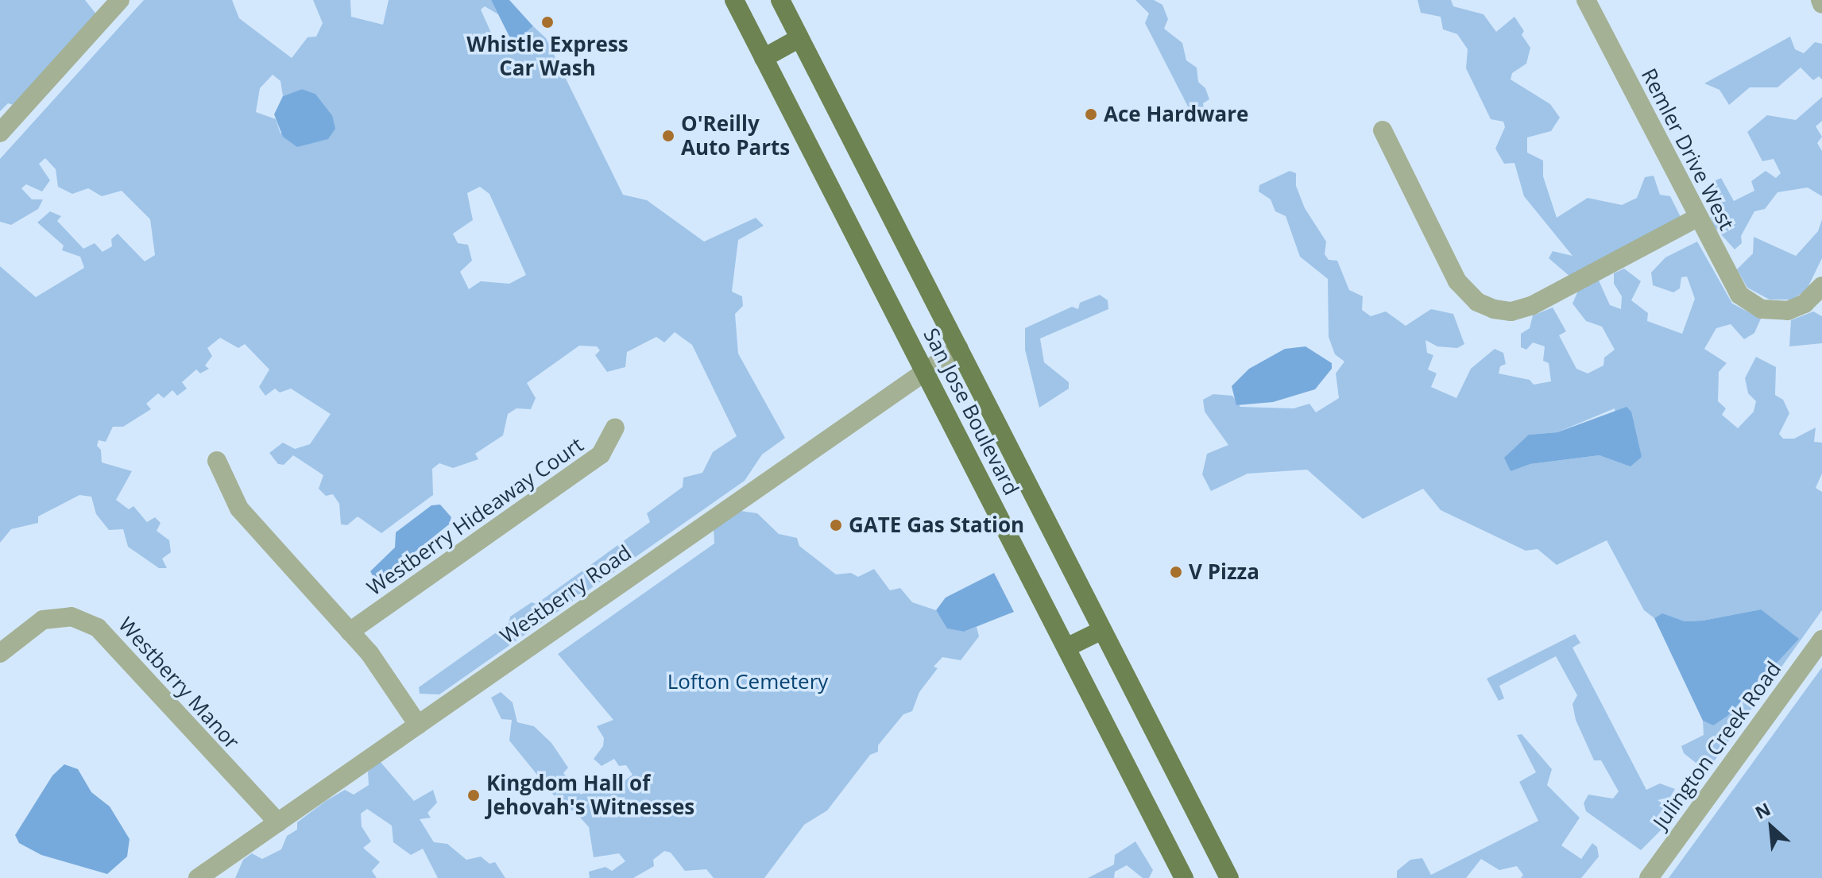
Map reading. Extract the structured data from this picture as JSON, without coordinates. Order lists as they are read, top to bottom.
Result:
{
  "streets": {
    "main road": ["San Jose Boulevard"],
    "street": [
      "Remler Drive West",
      "Westberry Hideaway Court",
      "Westberry Road",
      "Westberry Manor",
      "Julington Creek Road"
    ]
  },
  "crossings": [
    ["San Jose Boulevard", "Westberry Road"],
    ["Westberry Road", "Westberry Manor"]
  ],
  "parks": ["Lofton Cemetery"],
  "places": [
    "Whistle Express Car Wash",
    "Ace Hardware",
    "O'Reilly Auto Parts",
    "GATE Gas Station",
    "V Pizza",
    "Kingdom Hall of Jehovah's Witnesses"
  ],
  "north": "top left"
}
